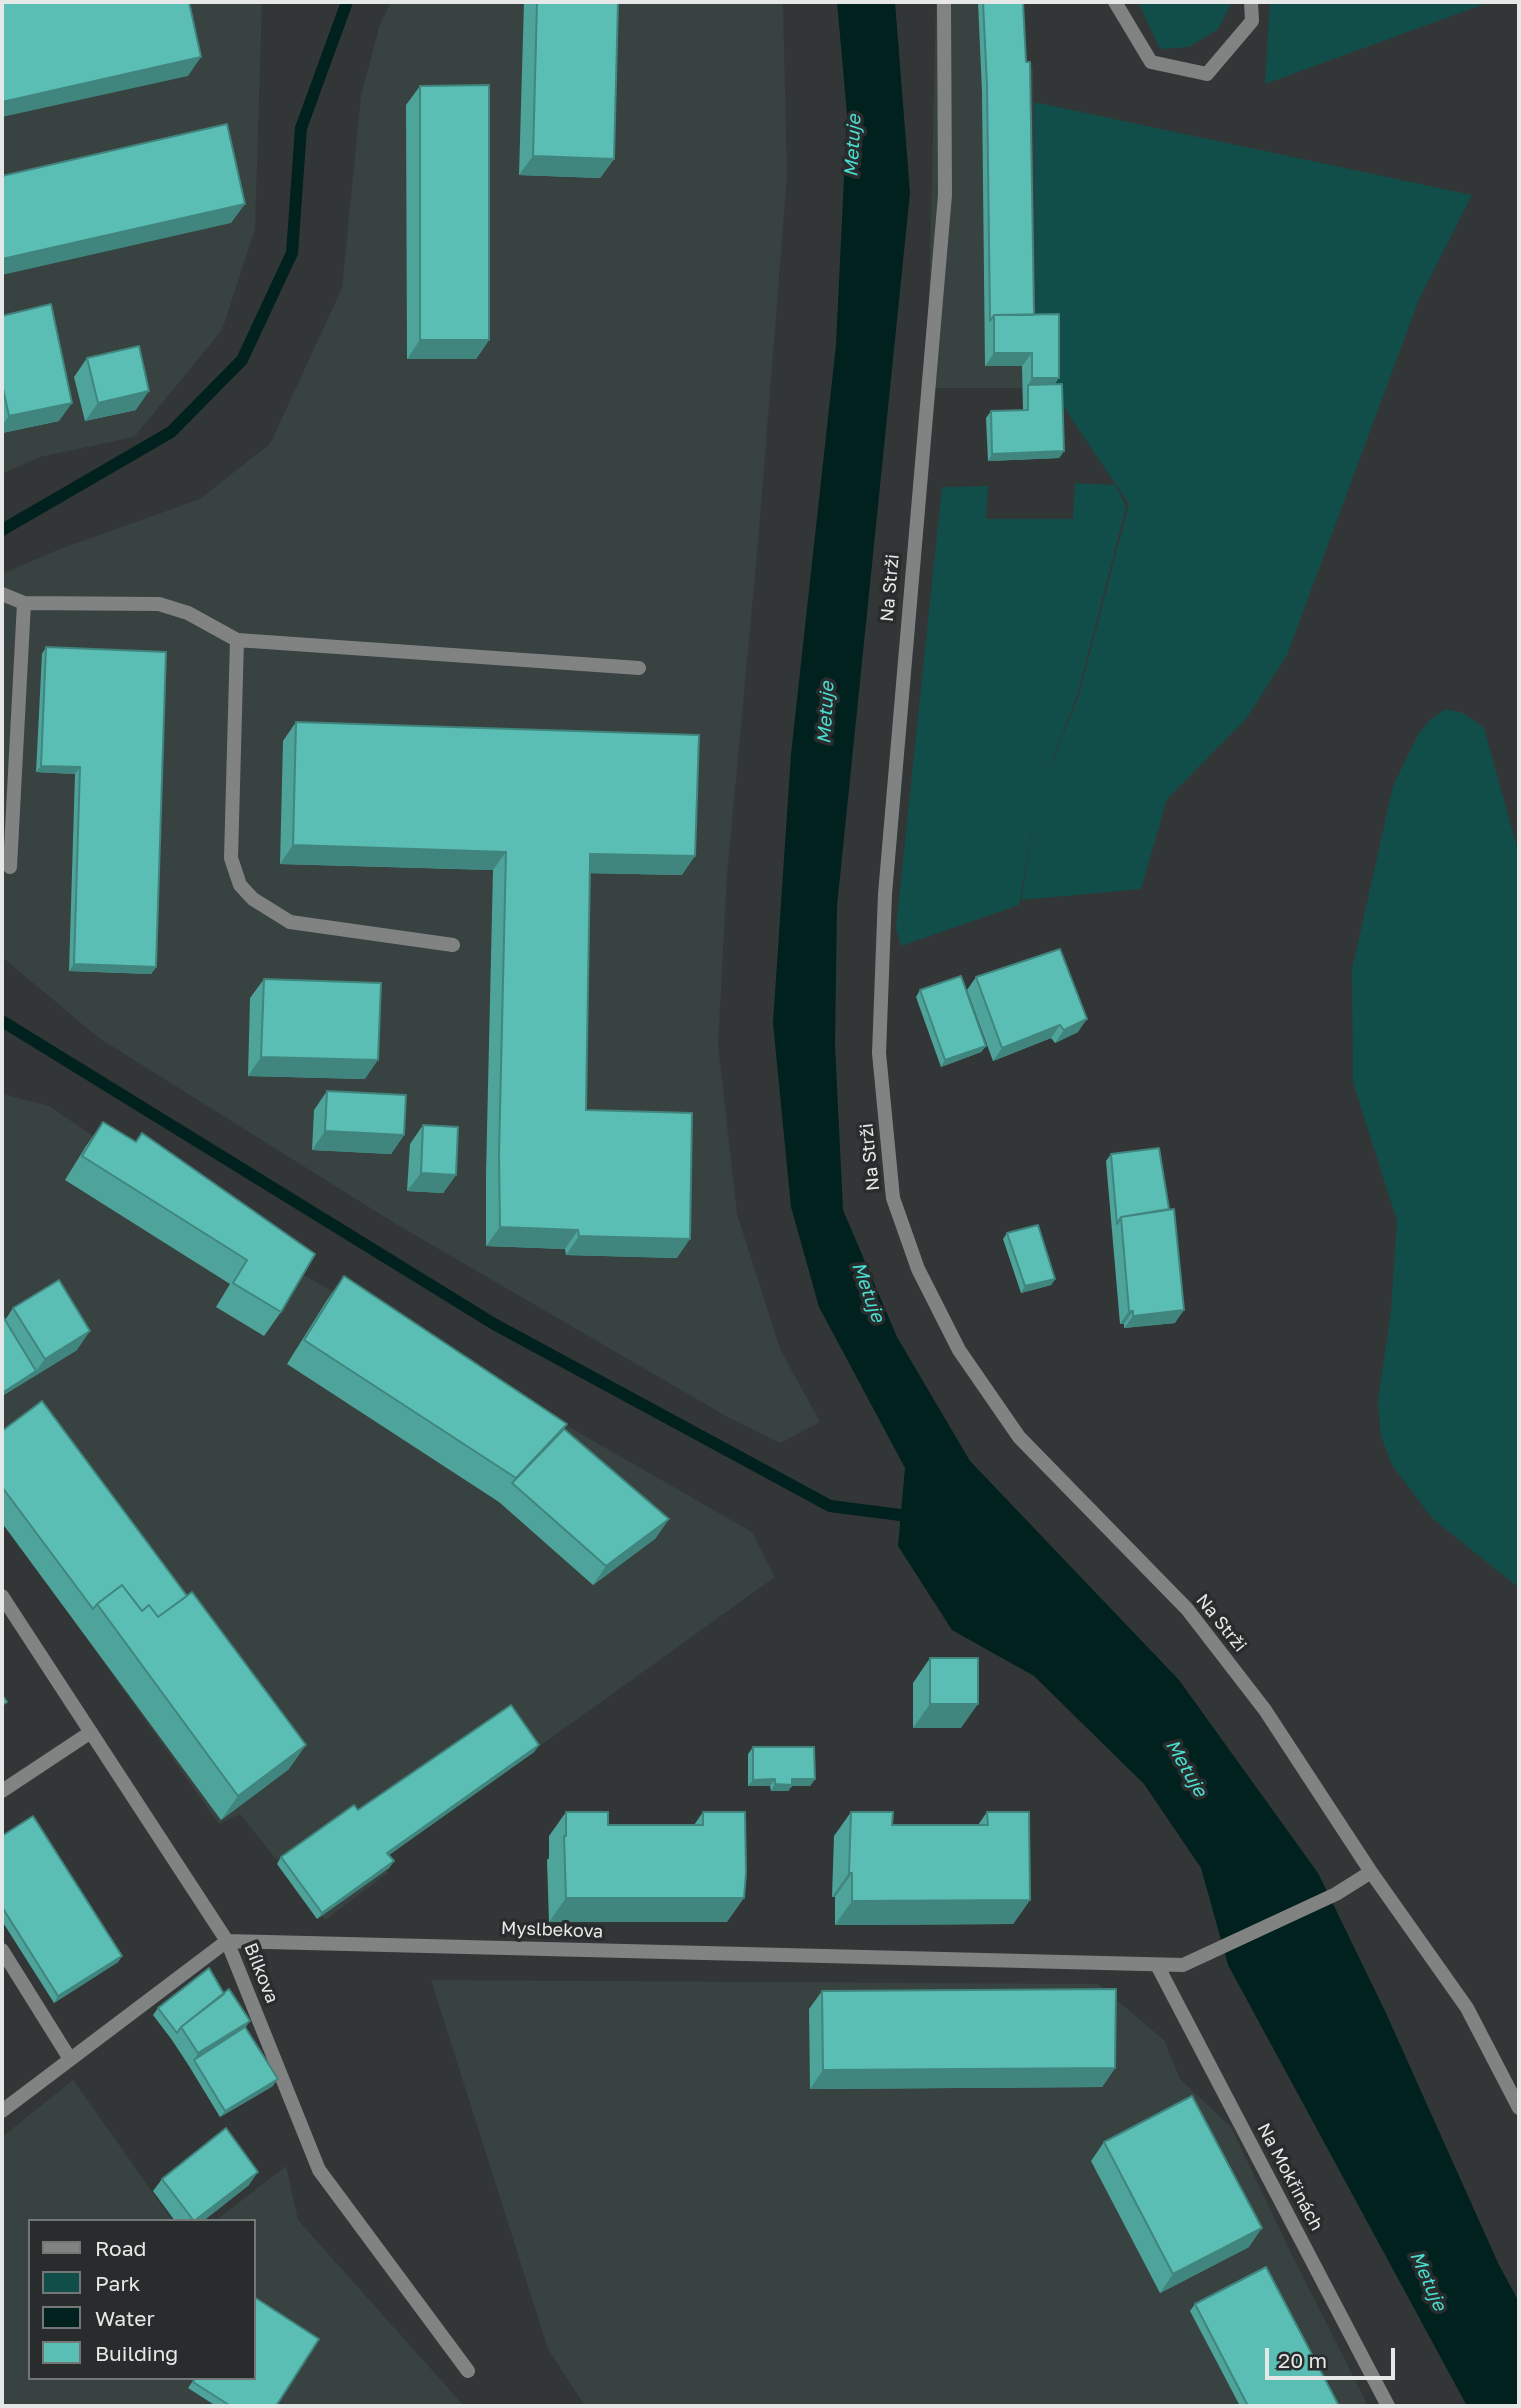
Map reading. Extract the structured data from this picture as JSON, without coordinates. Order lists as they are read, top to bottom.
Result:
{
  "streets": {
    "street": [
      "Na Strži",
      "Myslbekova",
      "Bílkova",
      "Na Mokřinách"
    ]
  },
  "crossings": [
    ["Na Strži", "Myslbekova"],
    ["Myslbekova", "Bílkova"],
    ["Myslbekova", "Na Mokřinách"]
  ],
  "water": ["Metuje"],
  "legend": [
    "Road",
    "Park",
    "Water",
    "Building"
  ],
  "scale_bar": "20 m"
}
